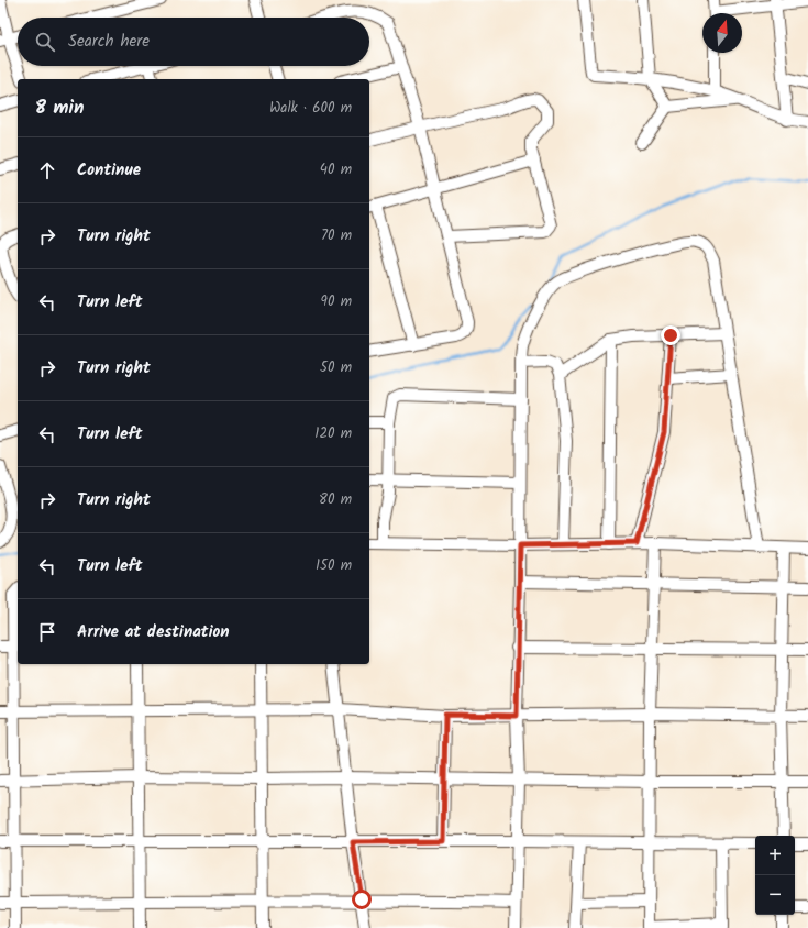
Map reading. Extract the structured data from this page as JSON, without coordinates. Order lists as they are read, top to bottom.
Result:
{
  "north": "top",
  "page": {
    "search": "Search here",
    "heading": ["8 min", "Walk · 600 m"],
    "list": [
      ["Continue", "40 m"],
      ["Turn right", "70 m"],
      ["Turn left", "90 m"],
      ["Turn right", "50 m"],
      ["Turn left", "120 m"],
      ["Turn right", "80 m"],
      ["Turn left", "150 m"],
      "Arrive at destination"
    ],
    "map_buttons": ["+", "−"]
  }
}
